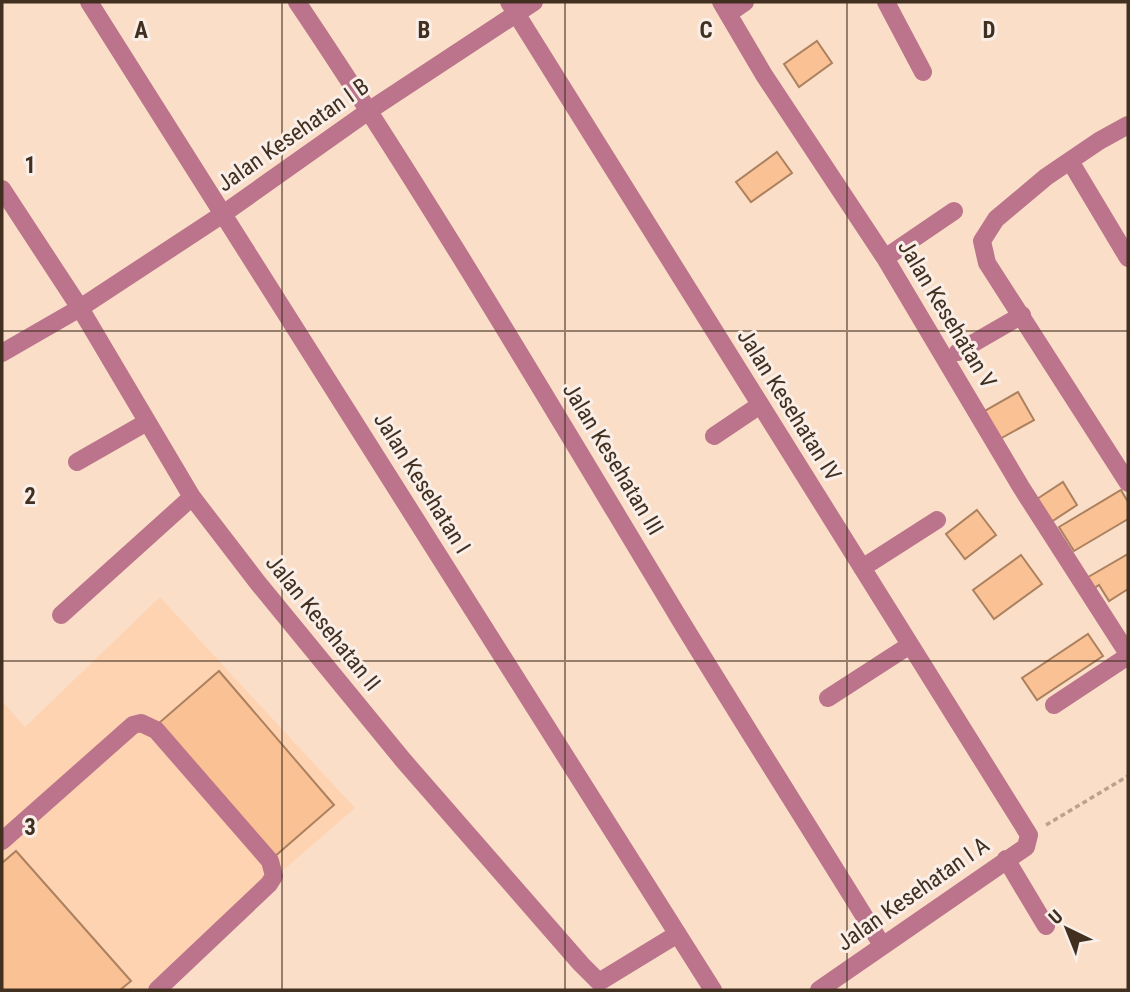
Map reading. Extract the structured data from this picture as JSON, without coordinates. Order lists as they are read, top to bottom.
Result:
{
  "streets": {
    "street": [
      "Jalan Kesehatan I B",
      "Jalan Kesehatan V",
      "Jalan Kesehatan IV",
      "Jalan Kesehatan III",
      "Jalan Kesehatan I",
      "Jalan Kesehatan II",
      "Jalan Kesehatan I A"
    ]
  },
  "crossings": [
    ["Jalan Kesehatan I B", "Jalan Kesehatan IV"],
    ["Jalan Kesehatan I B", "Jalan Kesehatan III"],
    ["Jalan Kesehatan I B", "Jalan Kesehatan I"],
    ["Jalan Kesehatan I B", "Jalan Kesehatan II"],
    ["Jalan Kesehatan IV", "Jalan Kesehatan I A"],
    ["Jalan Kesehatan III", "Jalan Kesehatan I A"],
    ["Jalan Kesehatan I", "Jalan Kesehatan II"]
  ],
  "north": "top left",
  "grid": {
    "columns": [
      "A",
      "B",
      "C",
      "D"
    ],
    "rows": ["1", "2", "3"]
  }
}
